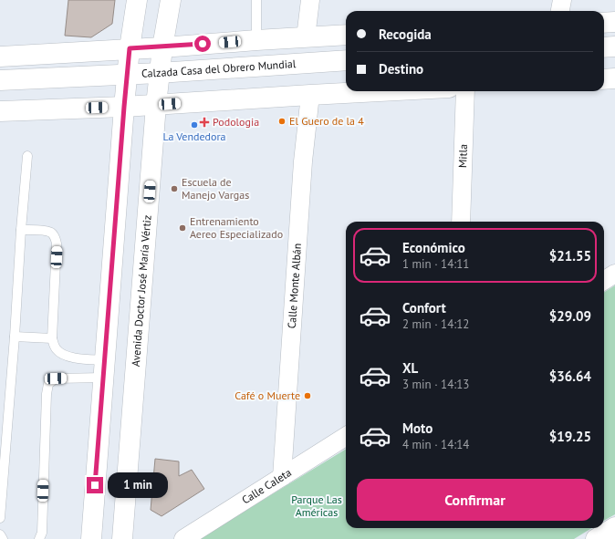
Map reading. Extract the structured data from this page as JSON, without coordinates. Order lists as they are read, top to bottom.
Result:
{
  "streets": {
    "main road": ["Calzada Casa del Obrero Mundial", "Avenida Doctor José María Vértiz"],
    "street": ["Mitla", "Calle Monte Albán", "Calle Caleta"]
  },
  "crossings": [
    ["Calzada Casa del Obrero Mundial", "Avenida Doctor José María Vértiz"],
    ["Calle Monte Albán", "Calle Caleta"]
  ],
  "parks": ["Parque Las Américas"],
  "places": {
    "other": [
      "El Guero de la 4",
      "La Vendedora",
      "Escuela de Manejo Vargas",
      "Entrenamiento Aereo Especializado",
      "Café o Muerte"
    ],
    "health": ["Podologia"]
  },
  "page": {
    "banner": ["Recogida", "Destino"],
    "list": [
      {
        "name": "Económico",
        "note": "1 min · 14:11",
        "value": "$21.55"
      },
      {
        "name": "Confort",
        "note": "2 min · 14:12",
        "value": "$29.09"
      },
      {
        "name": "XL",
        "note": "3 min · 14:13",
        "value": "$36.64"
      },
      {
        "name": "Moto",
        "note": "4 min · 14:14",
        "value": "$19.25"
      }
    ],
    "buttons": "Confirmar",
    "bubble": "1 min"
  }
}
